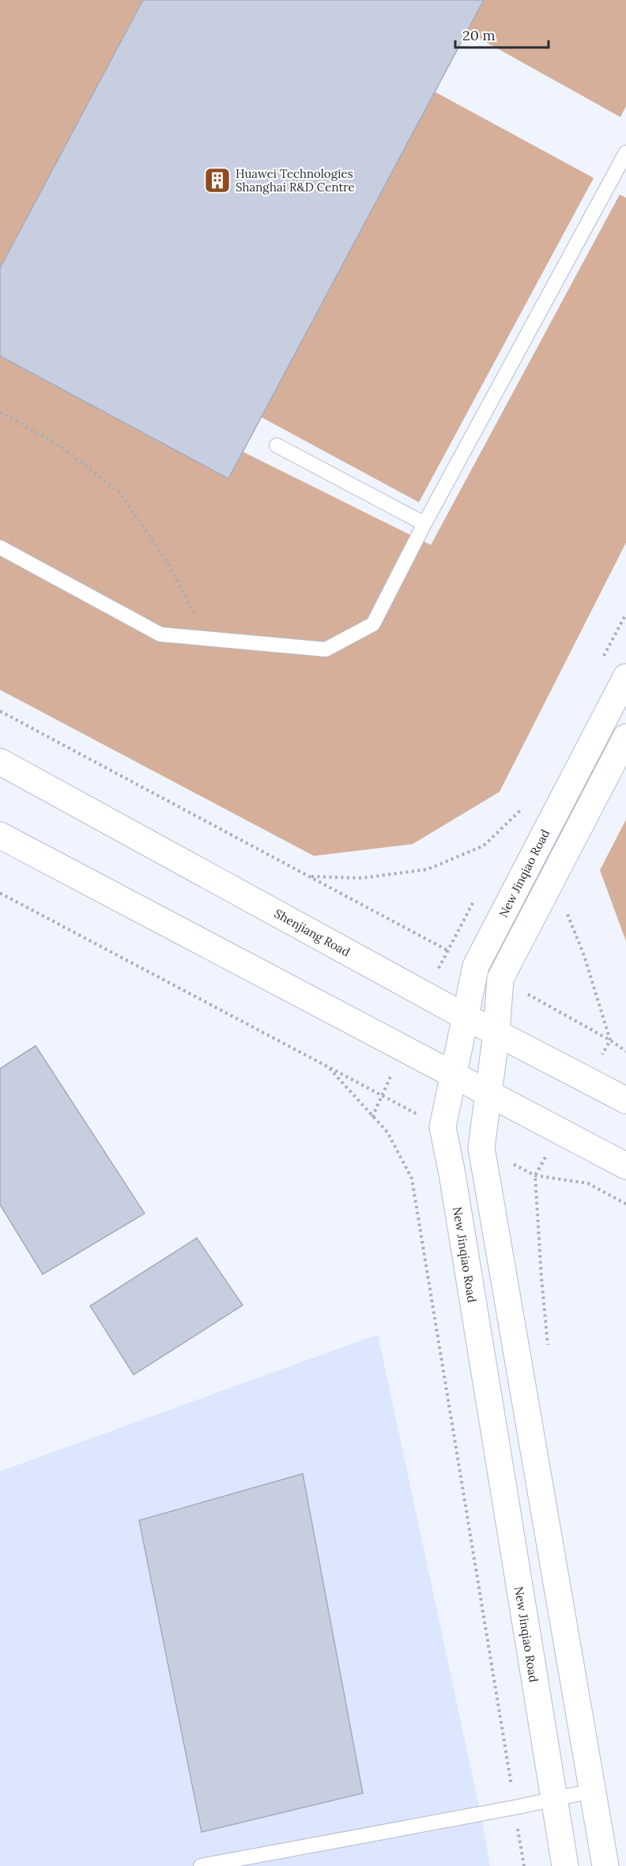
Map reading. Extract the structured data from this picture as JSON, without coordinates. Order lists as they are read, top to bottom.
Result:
{
  "streets": {
    "street": ["New Jinqiao Road", "Shenjiang Road"]
  },
  "crossings": [
    ["New Jinqiao Road", "Shenjiang Road"]
  ],
  "places": {
    "building": ["Huawei Technologies Shanghai R&D Centre"]
  },
  "scale_bar": "20 m"
}
